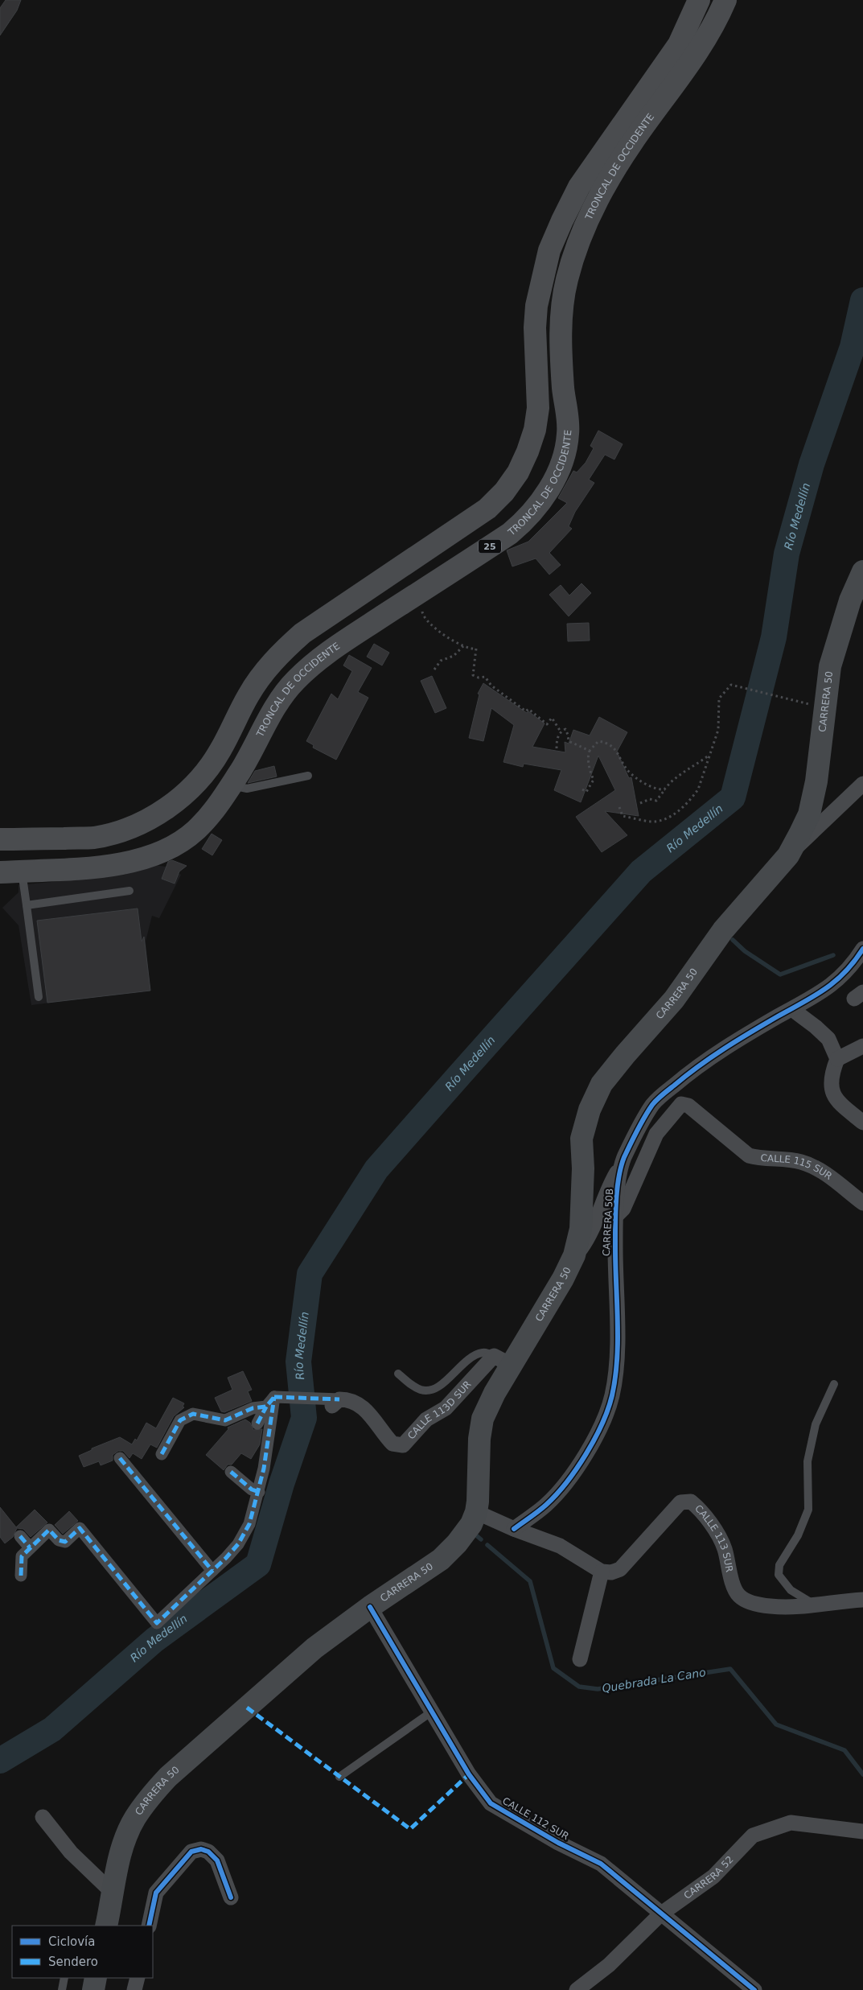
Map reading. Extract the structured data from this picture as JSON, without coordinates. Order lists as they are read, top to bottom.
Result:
{
  "streets": {
    "highway": ["TRONCAL DE OCCIDENTE", "25"],
    "main road": ["CARRERA 50"],
    "street": [
      "CALLE 115 SUR",
      "CARRERA 50B",
      "CALLE 113D SUR",
      "CALLE 113 SUR",
      "CALLE 112 SUR",
      "CARRERA 52"
    ]
  },
  "crossings": [
    ["CARRERA 50", "CALLE 113D SUR"],
    ["CARRERA 50", "CALLE 112 SUR"],
    ["CALLE 115 SUR", "CARRERA 50B"],
    ["CALLE 112 SUR", "CARRERA 52"]
  ],
  "water": ["Río Medellín", "Quebrada La Cano"],
  "legend": ["Ciclovía", "Sendero"]
}
